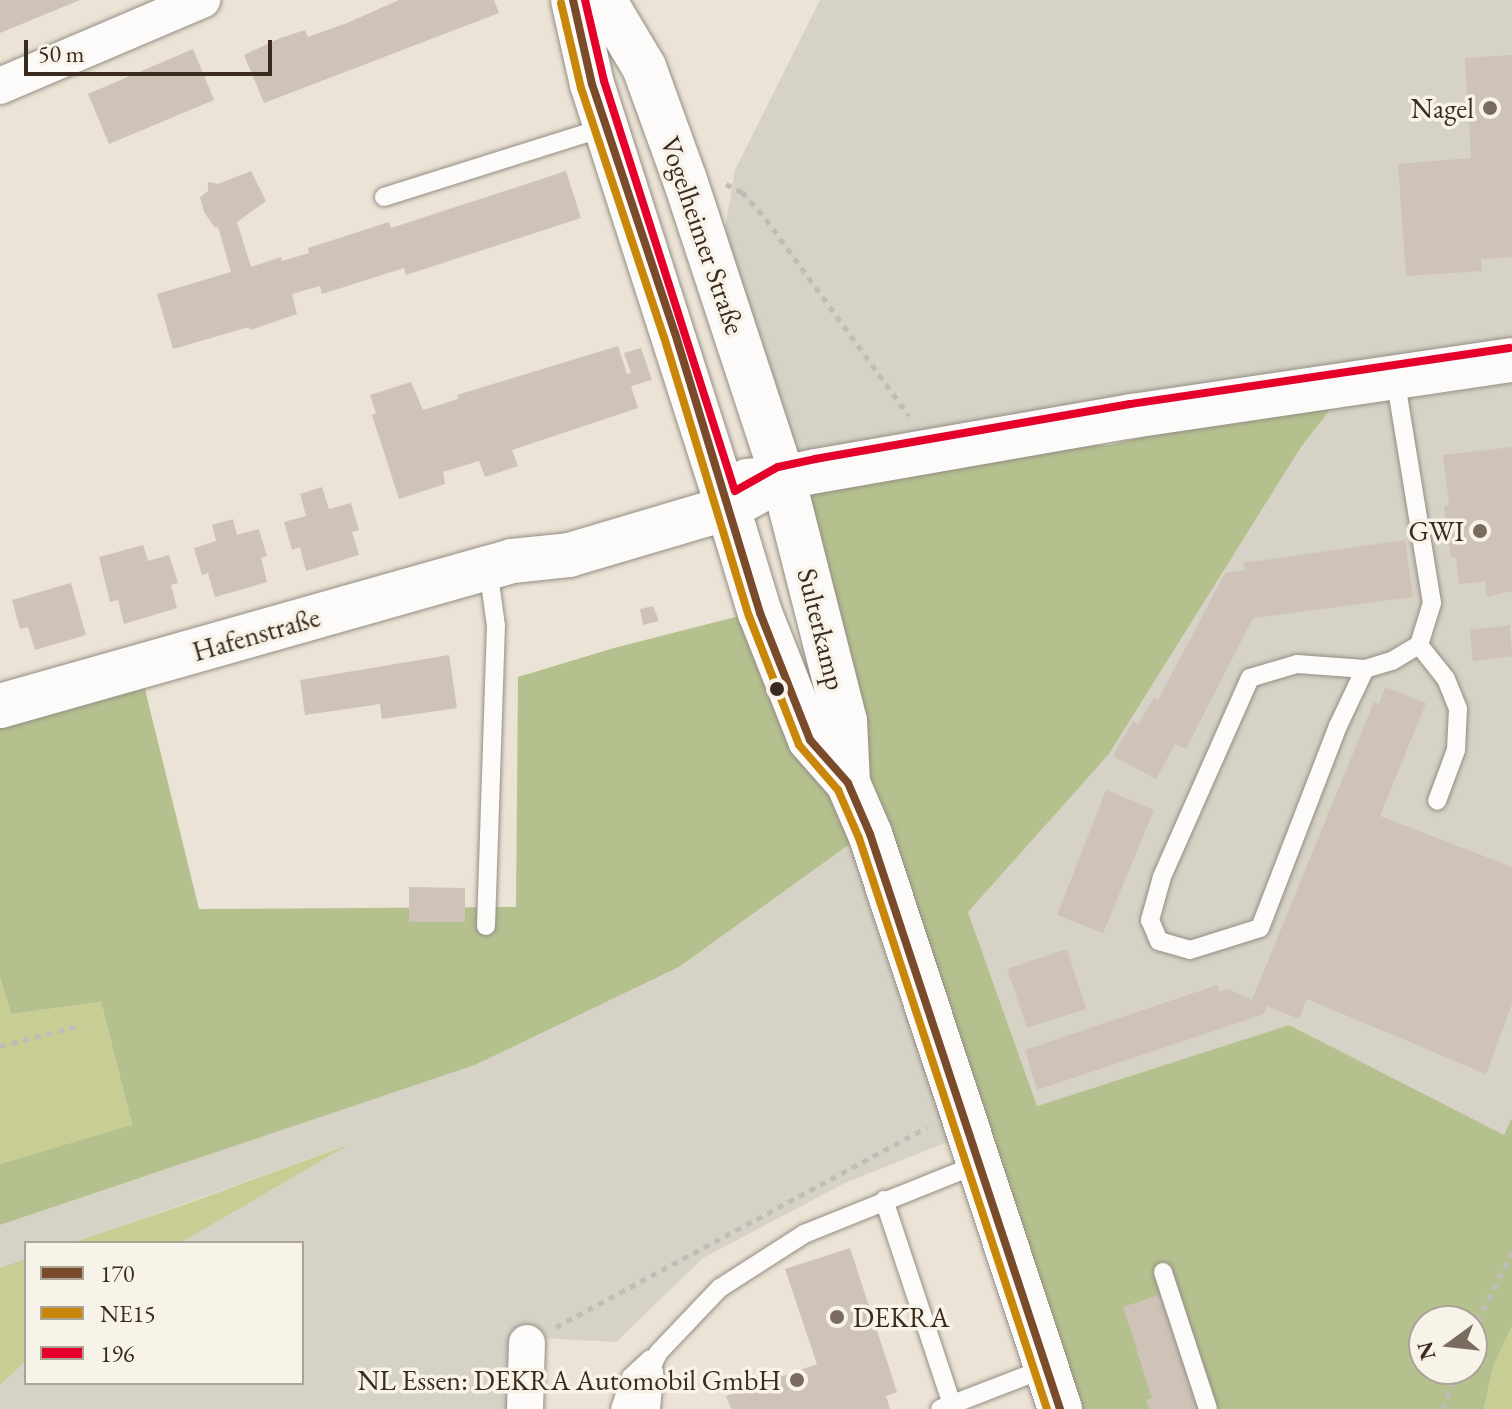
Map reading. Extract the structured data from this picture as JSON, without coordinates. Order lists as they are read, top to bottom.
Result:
{
  "streets": {
    "street": ["Vogelheimer Straße", "Sulterkamp", "Hafenstraße"]
  },
  "crossings": [
    ["Vogelheimer Straße", "Sulterkamp"],
    ["Vogelheimer Straße", "Hafenstraße"],
    ["Sulterkamp", "Hafenstraße"]
  ],
  "places": [
    "Nagel",
    "GWI",
    "DEKRA",
    "NL Essen: DEKRA Automobil GmbH"
  ],
  "lines": ["transit line 170", "transit line 196", "transit line NE15"],
  "legend": ["170", "NE15", "196"],
  "scale_bar": "50 m",
  "north": "left"
}
